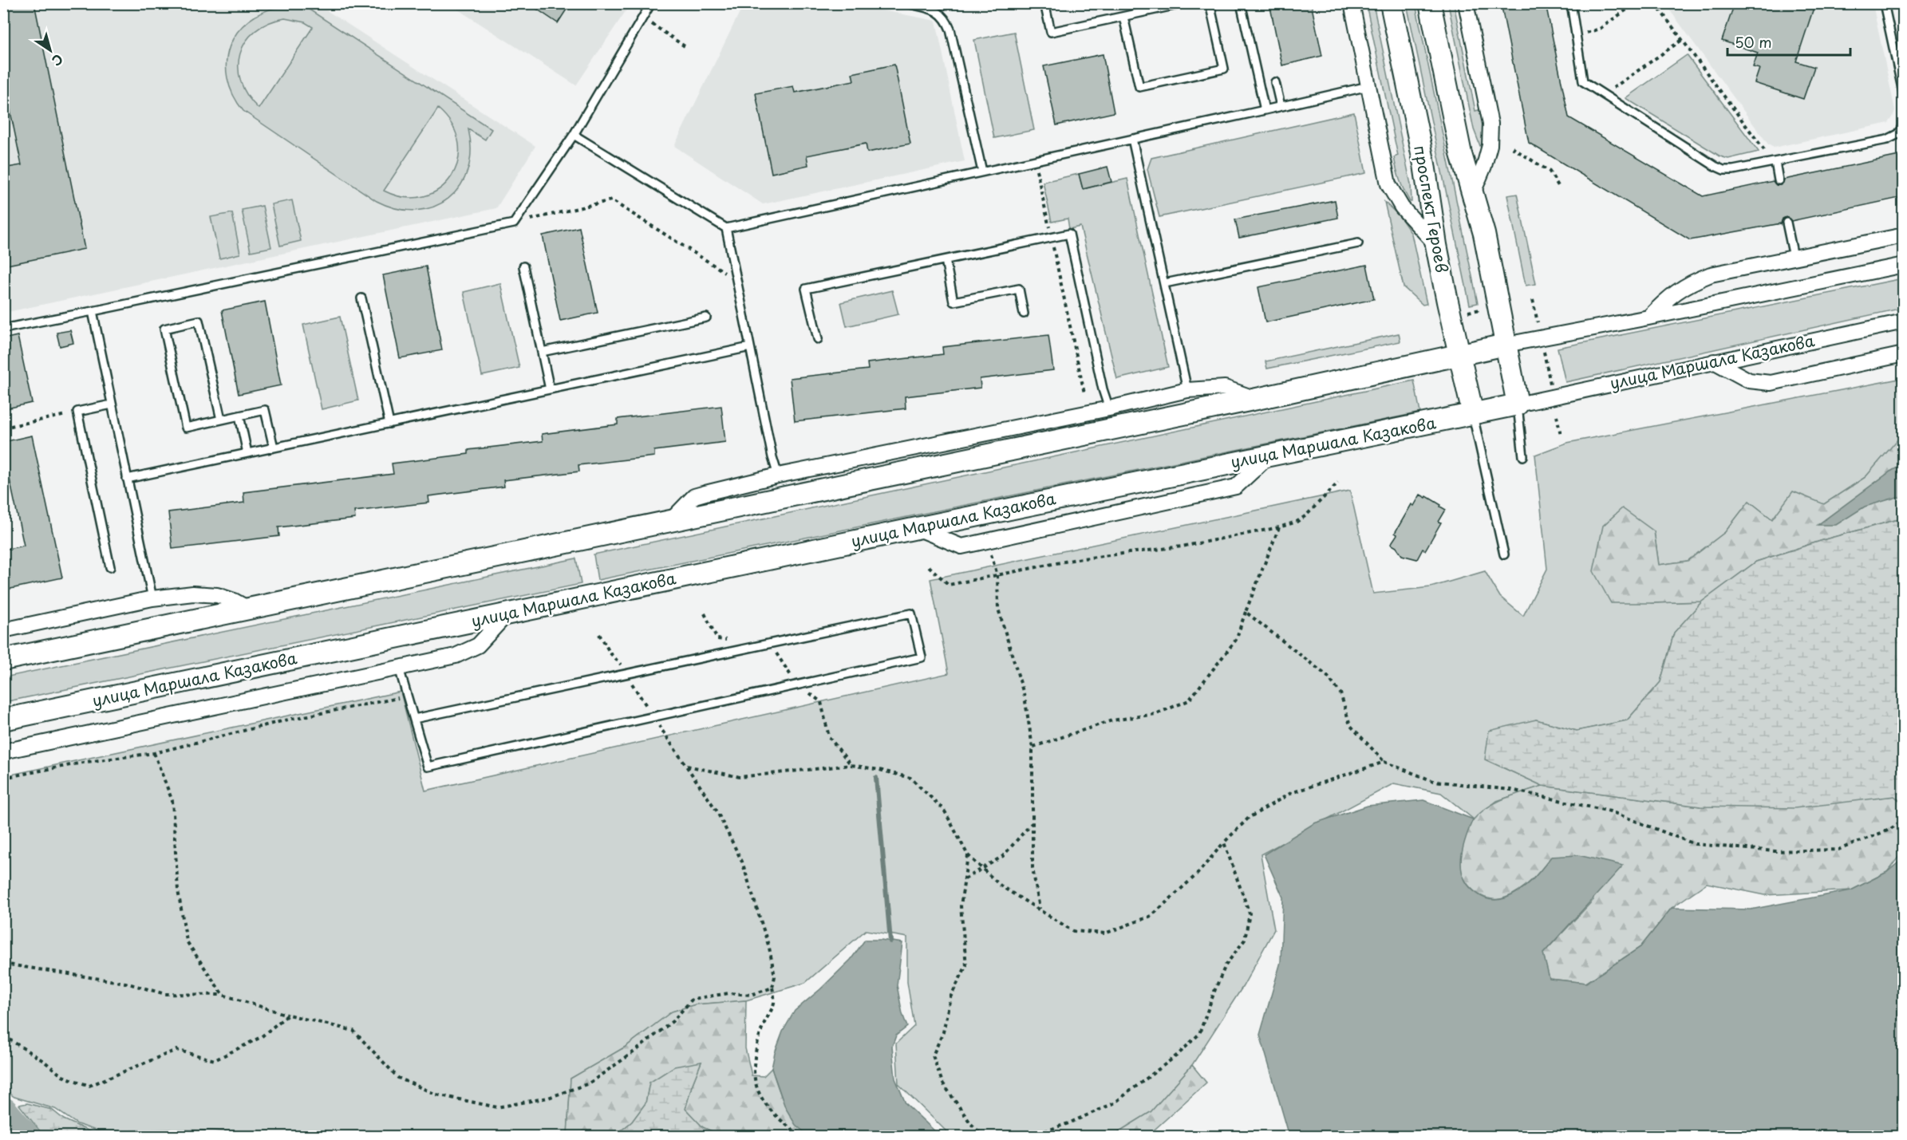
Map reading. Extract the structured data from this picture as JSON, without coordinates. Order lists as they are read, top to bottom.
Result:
{
  "streets": {
    "street": ["проспект Героев", "улица Маршала Казакова"]
  },
  "crossings": [
    ["проспект Героев", "улица Маршала Казакова"]
  ],
  "scale_bar": "50 m",
  "north": "bottom right"
}
